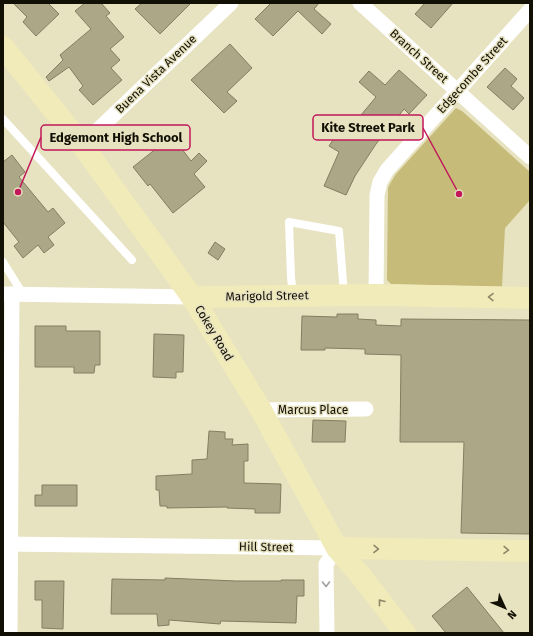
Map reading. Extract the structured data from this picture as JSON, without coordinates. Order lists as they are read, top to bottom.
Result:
{
  "streets": {
    "street": [
      "Branch Street",
      "Buena Vista Avenue",
      "Edgecombe Street",
      "Marigold Street",
      "Cokey Road",
      "Marcus Place",
      "Hill Street"
    ]
  },
  "crossings": [
    ["Branch Street", "Edgecombe Street"],
    ["Buena Vista Avenue", "Cokey Road"],
    ["Edgecombe Street", "Marigold Street"],
    ["Marigold Street", "Cokey Road"],
    ["Cokey Road", "Marcus Place"],
    ["Cokey Road", "Hill Street"]
  ],
  "one_way": ["Hill Street"],
  "places": ["Edgemont High School", "Kite Street Park"],
  "north": "bottom right"
}
